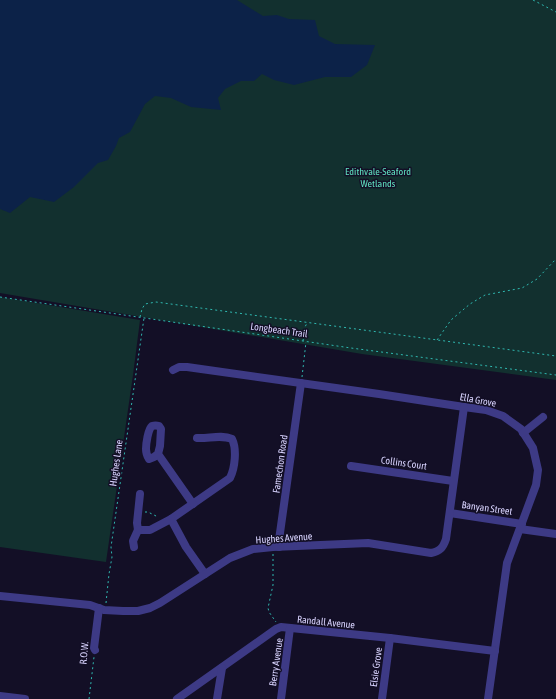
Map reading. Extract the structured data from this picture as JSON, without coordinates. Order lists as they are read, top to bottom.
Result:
{
  "streets": {
    "street": [
      "Ella Grove",
      "Collins Court",
      "Famechon Road",
      "Banyan Street",
      "Hughes Avenue",
      "Randall Avenue",
      "R.O.W.",
      "Berry Avenue",
      "Elsie Grove"
    ],
    "path": ["Longbeach Trail", "Hughes Lane"]
  },
  "crossings": [
    ["Longbeach Trail", "Hughes Lane"],
    ["Ella Grove", "Famechon Road"],
    ["Ella Grove", "Banyan Street"],
    ["Ella Grove", "Hughes Avenue"],
    ["Ella Grove", "Randall Avenue"],
    ["Hughes Lane", "Hughes Avenue"],
    ["Hughes Lane", "R.O.W."],
    ["Collins Court", "Hughes Avenue"],
    ["Famechon Road", "Hughes Avenue"],
    ["Banyan Street", "Hughes Avenue"],
    ["Hughes Avenue", "R.O.W."],
    ["Randall Avenue", "Berry Avenue"],
    ["Randall Avenue", "Elsie Grove"]
  ],
  "parks": ["Edithvale-Seaford Wetlands"]
}
